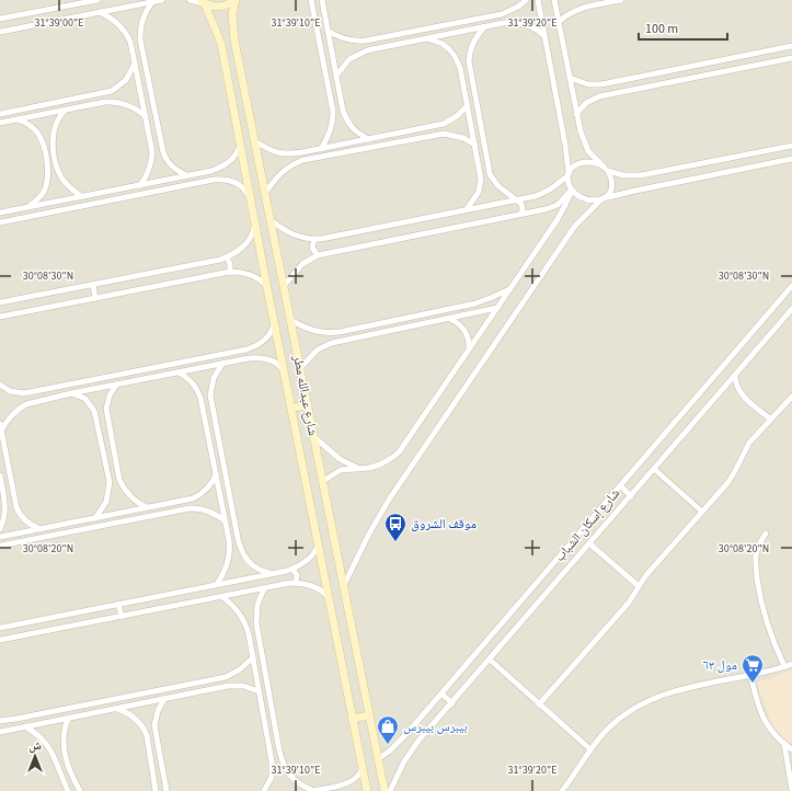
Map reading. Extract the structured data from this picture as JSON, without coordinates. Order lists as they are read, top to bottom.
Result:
{
  "streets": {
    "street": ["شارع عبدالله مطر", "شارع إسكان الشباب"]
  },
  "crossings": [
    ["شارع عبدالله مطر", "شارع إسكان الشباب"]
  ],
  "places": {
    "bus stop": ["موقف الشروق"],
    "supermarket": ["مول ٦٣"],
    "shop": ["بيبرس بيبرس"]
  },
  "scale_bar": "100 m",
  "north": "top",
  "coordinates": [
    "31°39'00\"E",
    "31°39'10\"E",
    "31°39'20\"E",
    "30°08'30\"N",
    "30°08'20\"N"
  ]
}
